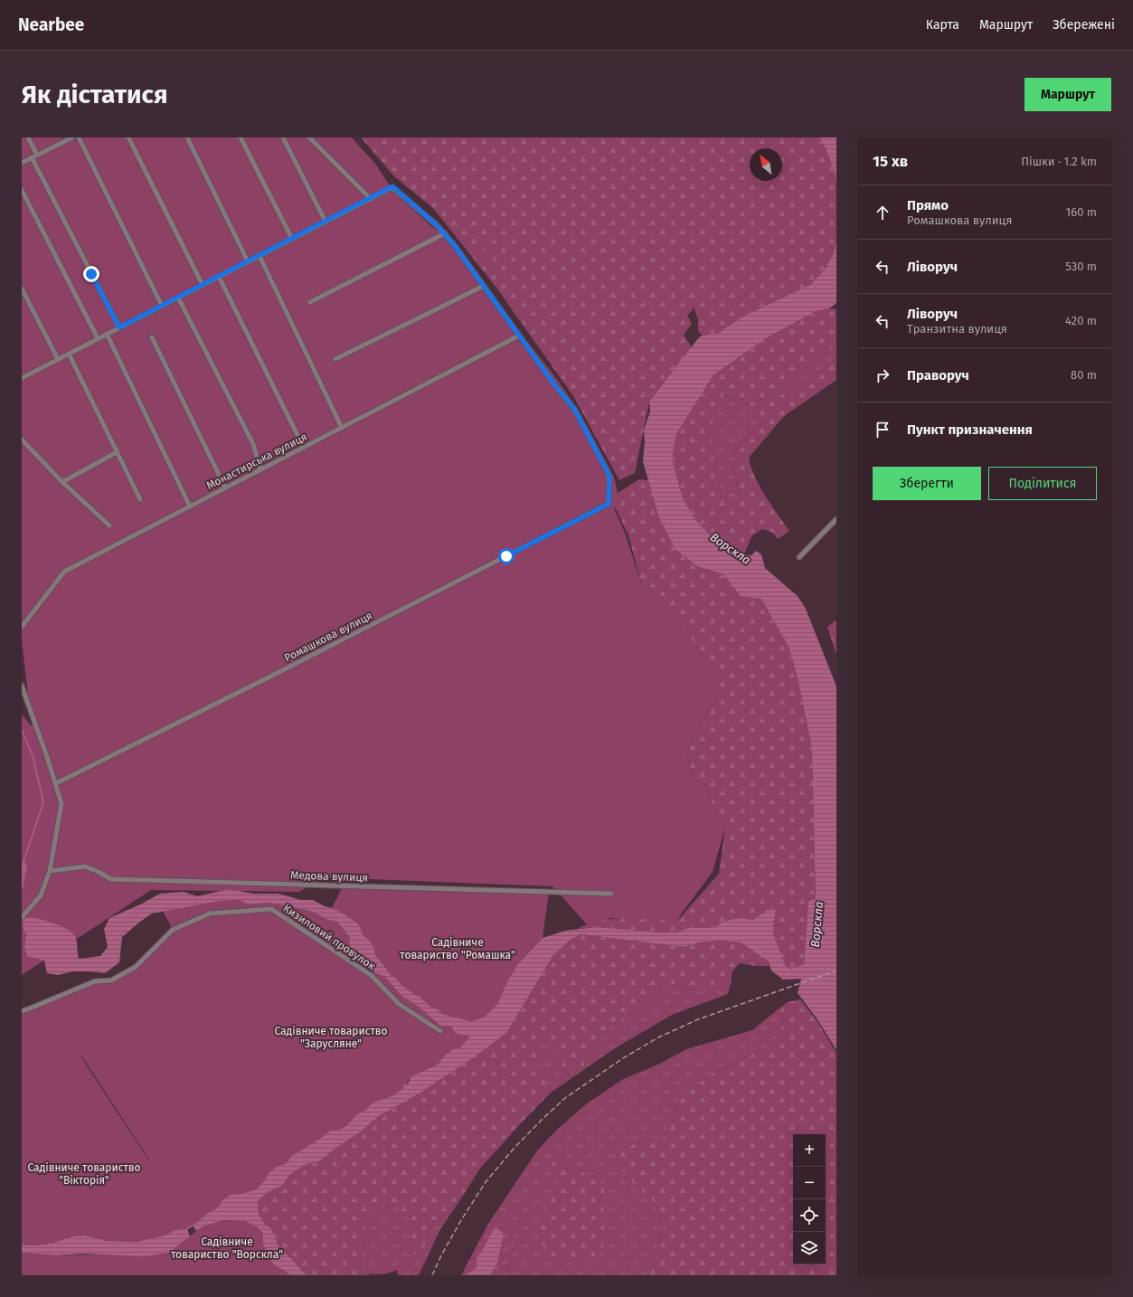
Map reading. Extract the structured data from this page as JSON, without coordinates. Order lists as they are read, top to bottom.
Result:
{
  "streets": {
    "street": [
      "Монастирська вулиця",
      "Ромашкова вулиця",
      "Медова вулиця",
      "Кизиловий провулок"
    ]
  },
  "crossings": [
    ["Монастирська вулиця", "Ромашкова вулиця"]
  ],
  "water": ["Ворскла"],
  "parks": [
    "Садівниче товариство \"Ромашка\"",
    "Садівниче товариство \"Зарусляне\"",
    "Садівниче товариство \"Вікторія\"",
    "Садівниче товариство \"Ворскла\""
  ],
  "north": "top left",
  "page": {
    "header": "Nearbee",
    "nav": ["Карта", "Маршрут", "Збережені"],
    "buttons": [
      "Маршрут",
      ["Зберегти", "Поділитися"]
    ],
    "title": "Як дістатися",
    "heading": ["15 хв", "Пішки · 1.2 km"],
    "list": [
      ["Прямо", "Ромашкова вулиця", "160 m"],
      ["Ліворуч", "530 m"],
      ["Ліворуч", "Транзитна вулиця", "420 m"],
      ["Праворуч", "80 m"],
      "Пункт призначення"
    ],
    "map_buttons": ["+", "−"]
  }
}
